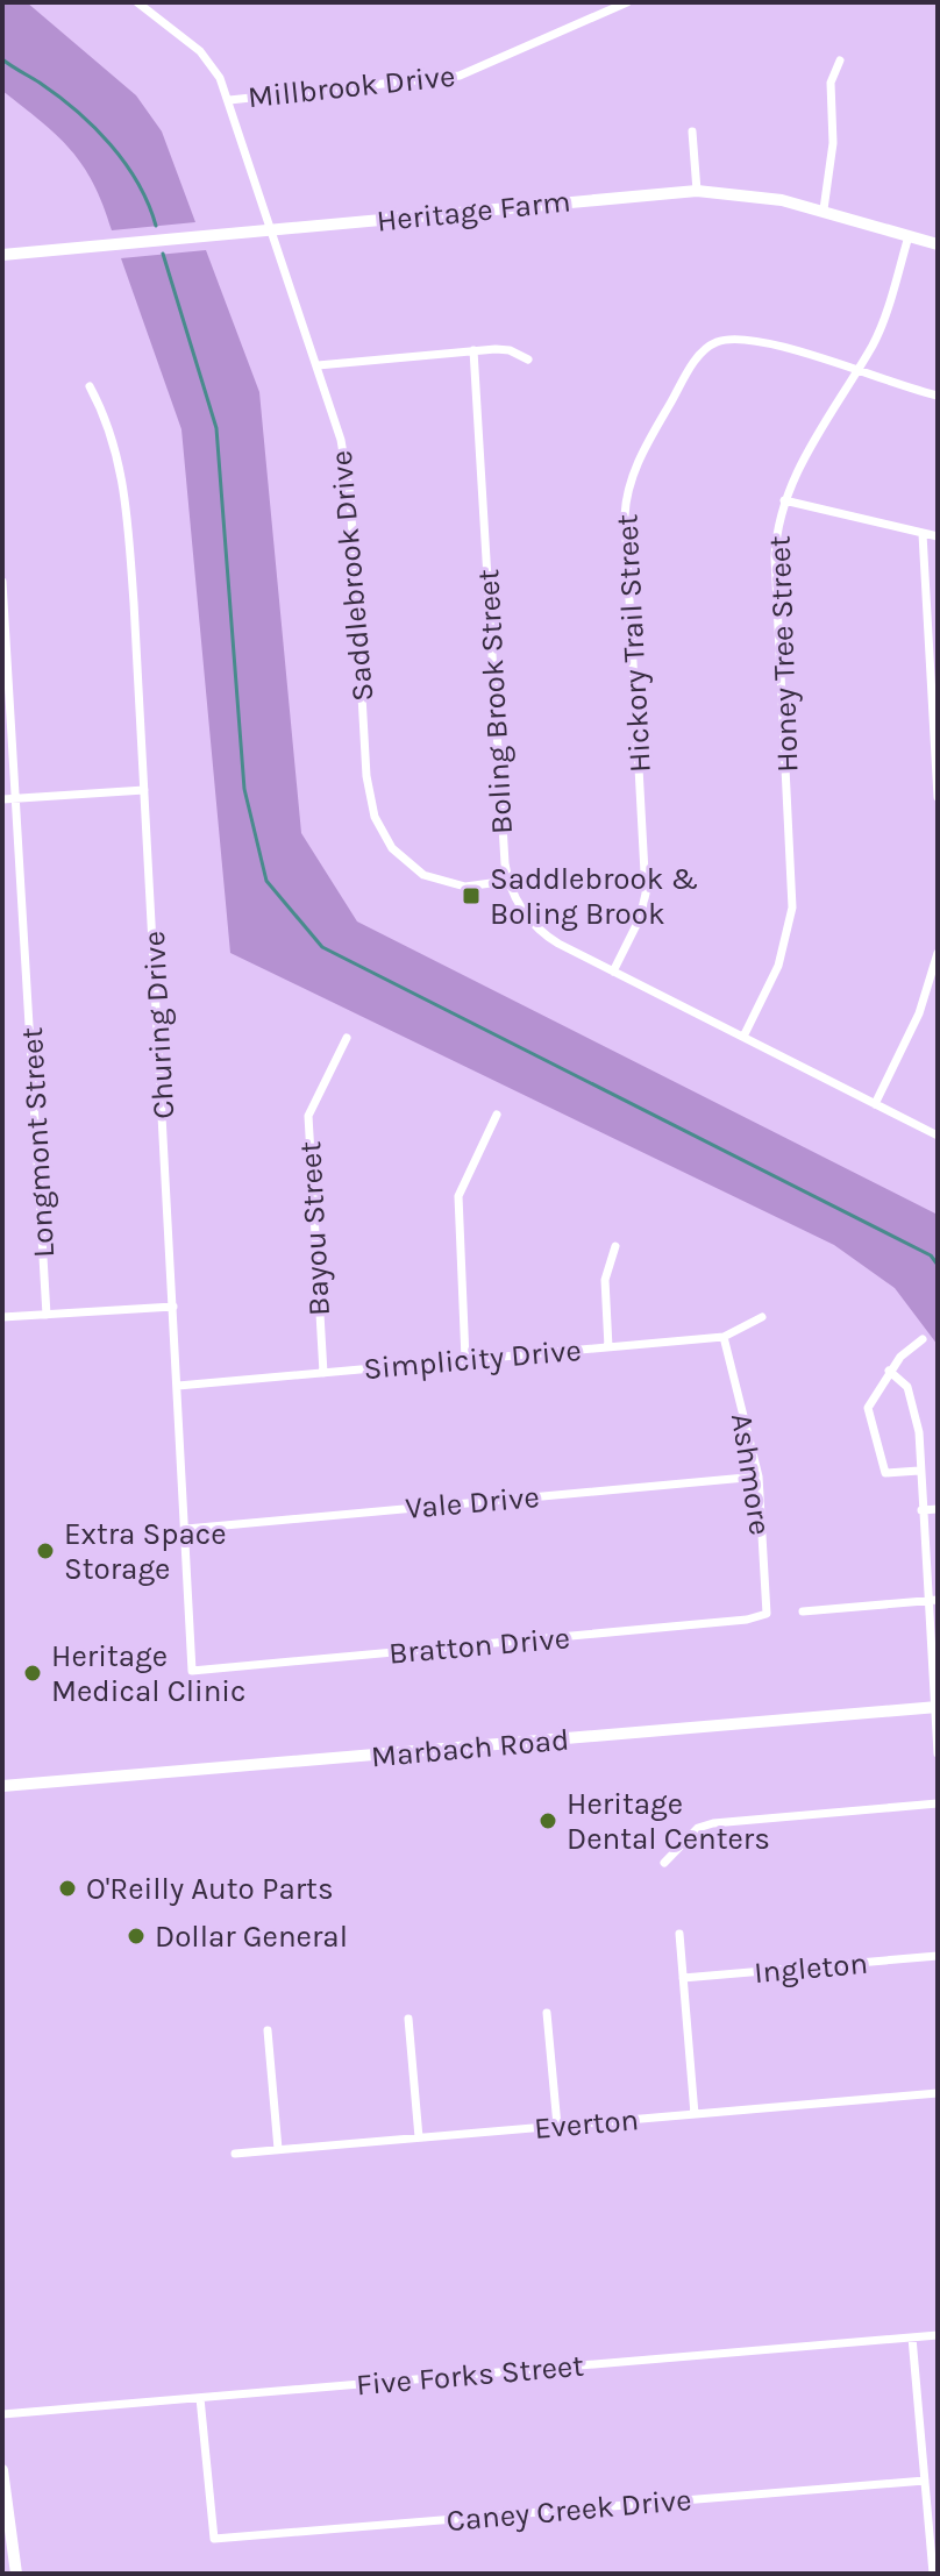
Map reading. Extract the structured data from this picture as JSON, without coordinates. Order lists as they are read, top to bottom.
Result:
{
  "streets": {
    "street": [
      "Millbrook Drive",
      "Heritage Farm",
      "Saddlebrook Drive",
      "Hickory Trail Street",
      "Honey Tree Street",
      "Boling Brook Street",
      "Churing Drive",
      "Longmont Street",
      "Bayou Street",
      "Simplicity Drive",
      "Ashmore",
      "Vale Drive",
      "Bratton Drive",
      "Marbach Road",
      "Ingleton",
      "Everton",
      "Five Forks Street",
      "Caney Creek Drive"
    ]
  },
  "crossings": [
    ["Millbrook Drive", "Saddlebrook Drive"],
    ["Heritage Farm", "Saddlebrook Drive"],
    ["Heritage Farm", "Honey Tree Street"],
    ["Saddlebrook Drive", "Boling Brook Street"],
    ["Hickory Trail Street", "Honey Tree Street"],
    ["Hickory Trail Street", "Boling Brook Street"],
    ["Honey Tree Street", "Boling Brook Street"],
    ["Churing Drive", "Simplicity Drive"],
    ["Churing Drive", "Vale Drive"],
    ["Churing Drive", "Bratton Drive"],
    ["Bayou Street", "Simplicity Drive"],
    ["Simplicity Drive", "Ashmore"],
    ["Ashmore", "Vale Drive"],
    ["Ashmore", "Bratton Drive"],
    ["Five Forks Street", "Caney Creek Drive"]
  ],
  "places": {
    "transit": ["Saddlebrook & Boling Brook"],
    "other": [
      "Extra Space Storage",
      "Heritage Medical Clinic",
      "Heritage Dental Centers",
      "O'Reilly Auto Parts",
      "Dollar General"
    ]
  }
}
